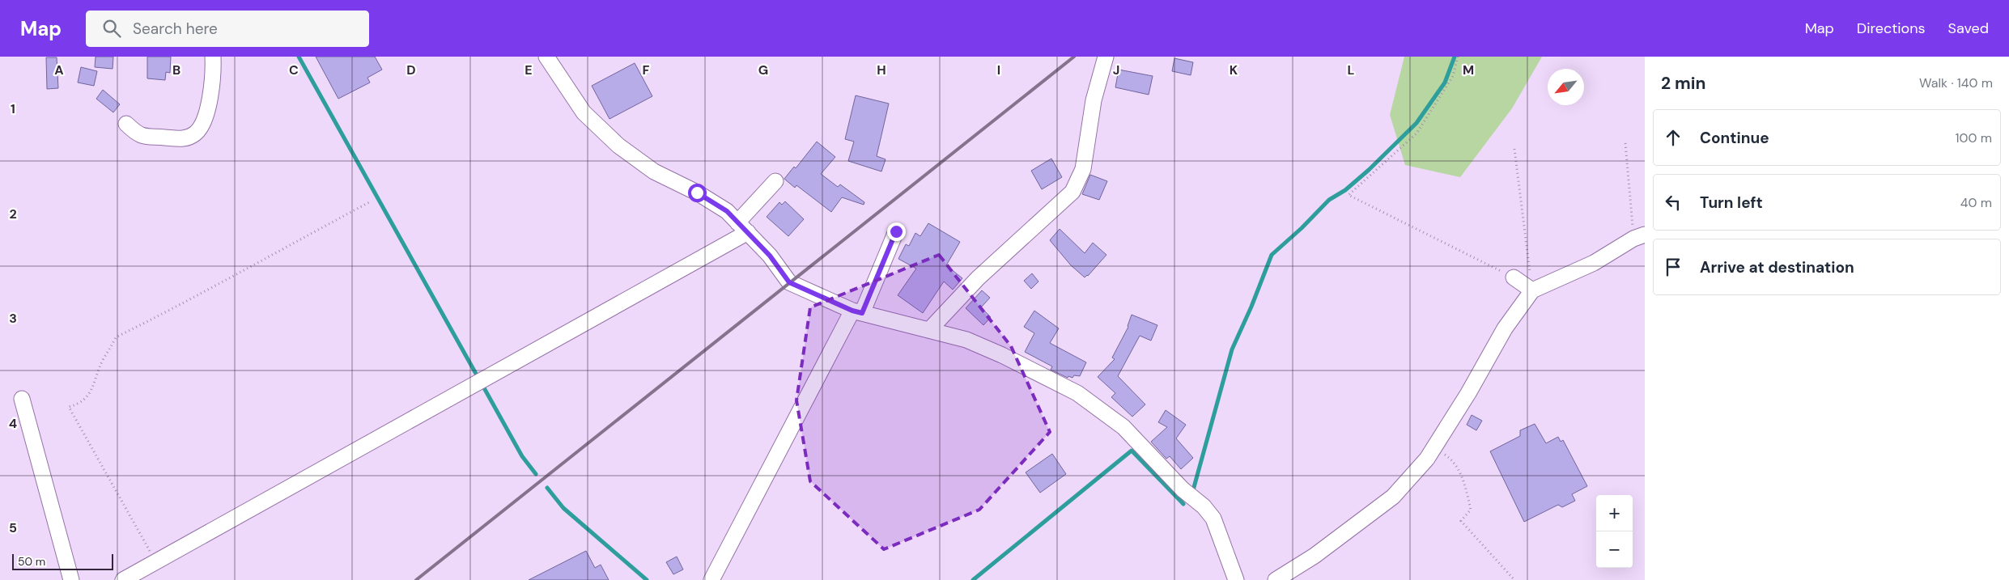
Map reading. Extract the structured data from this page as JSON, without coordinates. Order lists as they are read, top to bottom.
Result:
{
  "scale_bar": "50 m",
  "north": "bottom left",
  "page": {
    "header": "Map",
    "search": "Search here",
    "nav": ["Map", "Directions", "Saved"],
    "heading": ["2 min", "Walk · 140 m"],
    "list": [
      ["Continue", "100 m"],
      ["Turn left", "40 m"],
      "Arrive at destination"
    ],
    "map_buttons": ["+", "−"],
    "scale": "50 m"
  },
  "grid": {
    "columns": [
      "A",
      "B",
      "C",
      "D",
      "E",
      "F",
      "G",
      "H",
      "I",
      "J",
      "K",
      "L",
      "M"
    ],
    "rows": [
      "1",
      "2",
      "3",
      "4",
      "5"
    ]
  }
}
